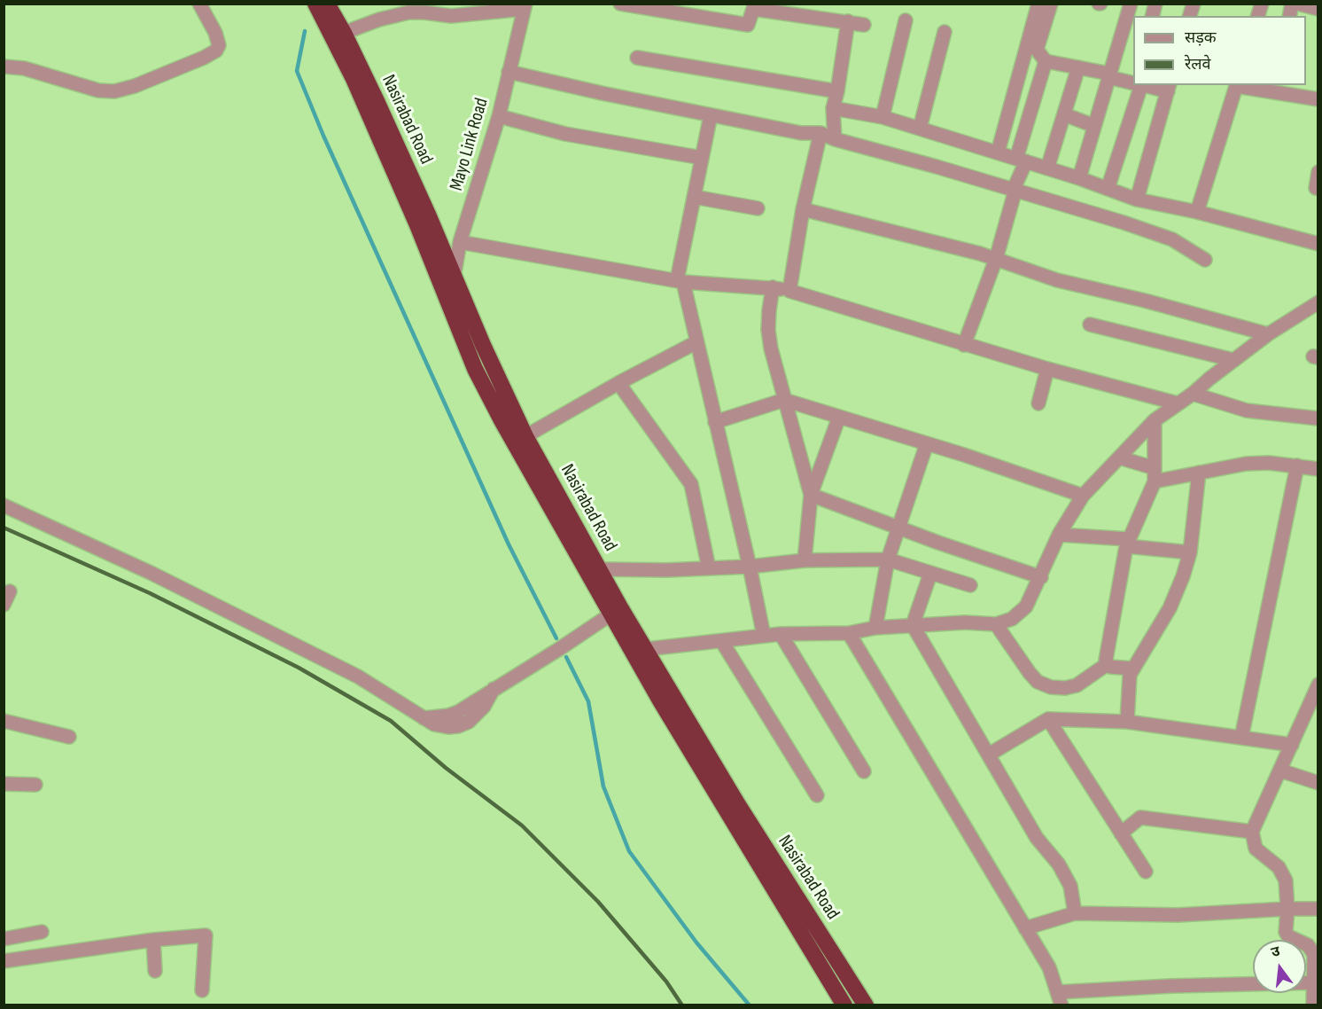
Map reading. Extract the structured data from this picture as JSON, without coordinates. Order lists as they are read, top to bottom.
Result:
{
  "streets": {
    "highway": ["Nasirabad Road"],
    "street": ["Mayo Link Road"]
  },
  "crossings": [
    ["Nasirabad Road", "Mayo Link Road"]
  ],
  "legend": ["सड़क", "रेलवे"],
  "north": "top"
}
